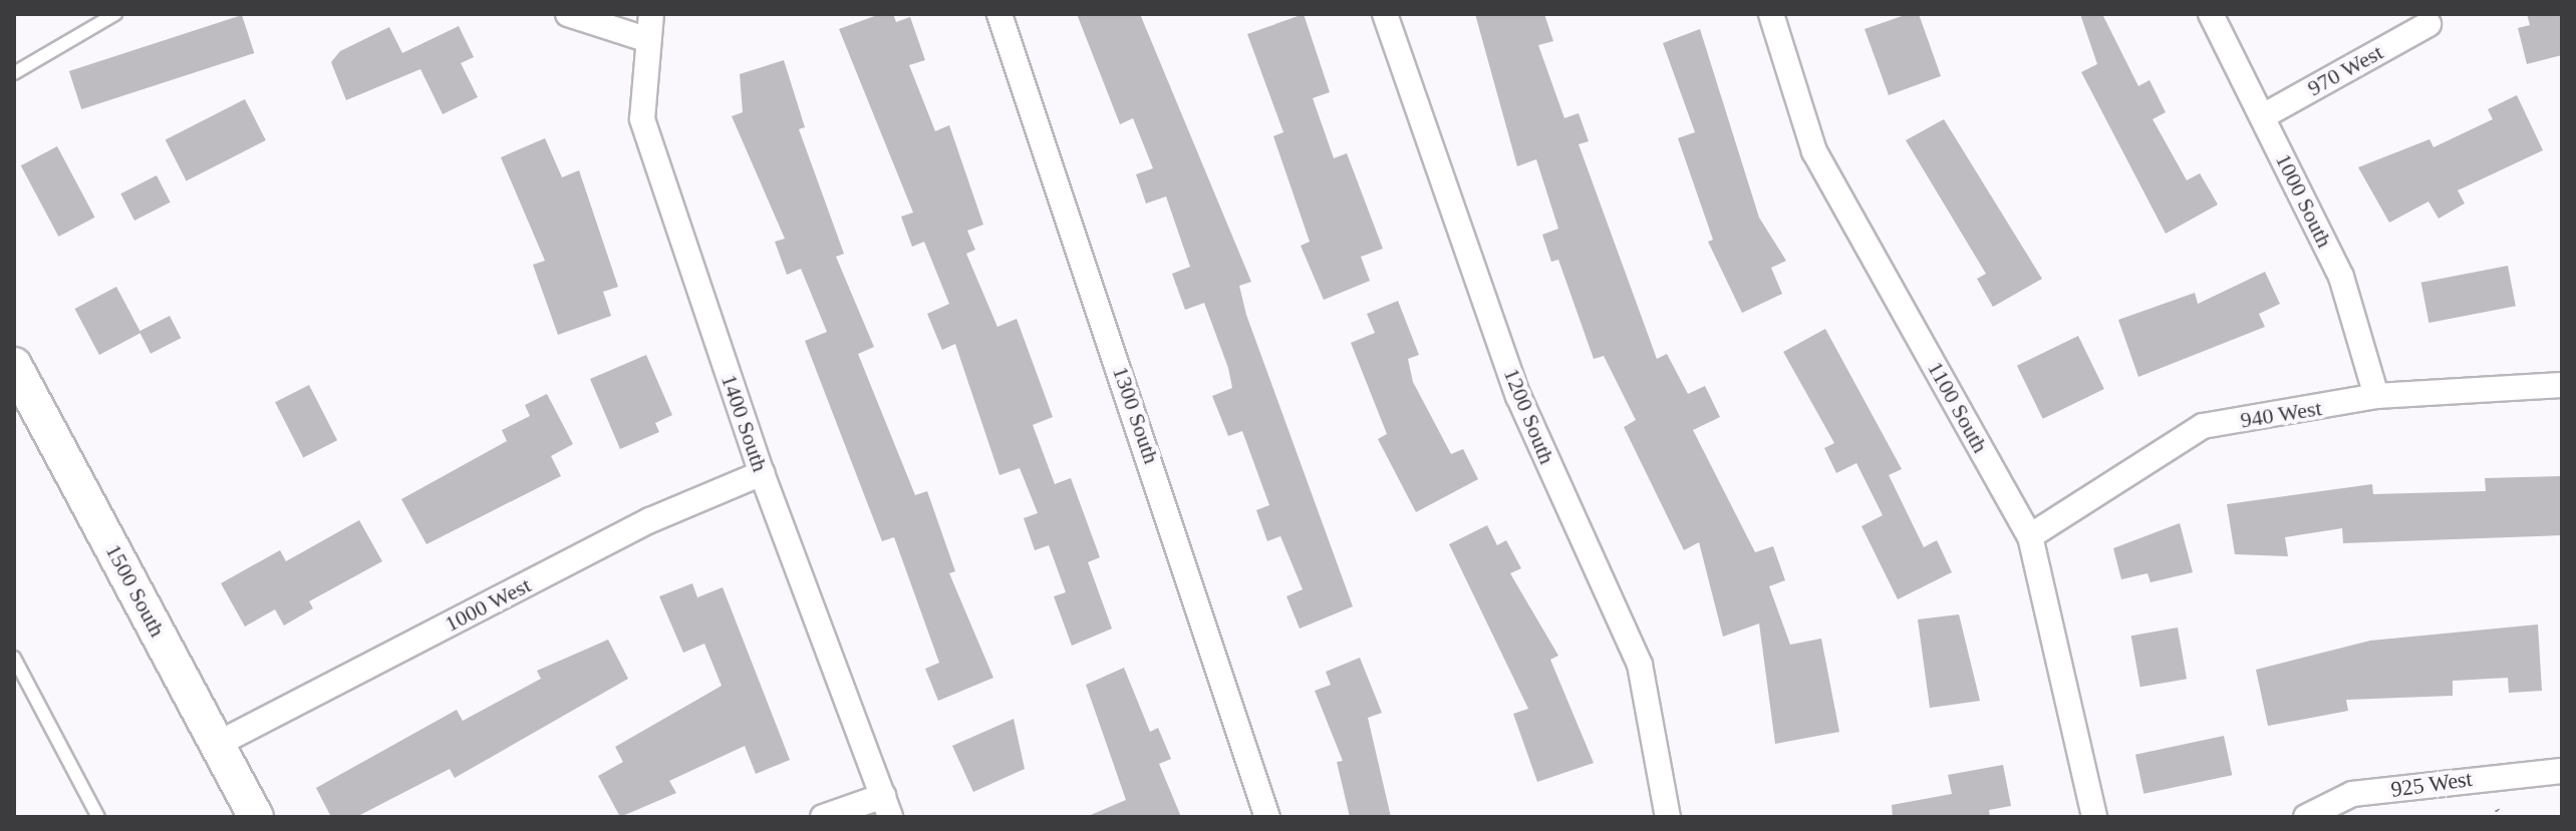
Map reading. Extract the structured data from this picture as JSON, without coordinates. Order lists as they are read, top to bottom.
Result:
{
  "streets": {
    "street": [
      "970 West",
      "1000 South",
      "1100 South",
      "940 West",
      "1300 South",
      "1200 South",
      "1400 South",
      "1500 South",
      "1000 West",
      "925 West"
    ]
  },
  "crossings": [
    ["970 West", "1000 South"],
    ["1000 South", "940 West"],
    ["1100 South", "940 West"],
    ["1400 South", "1000 West"],
    ["1500 South", "1000 West"]
  ]
}
